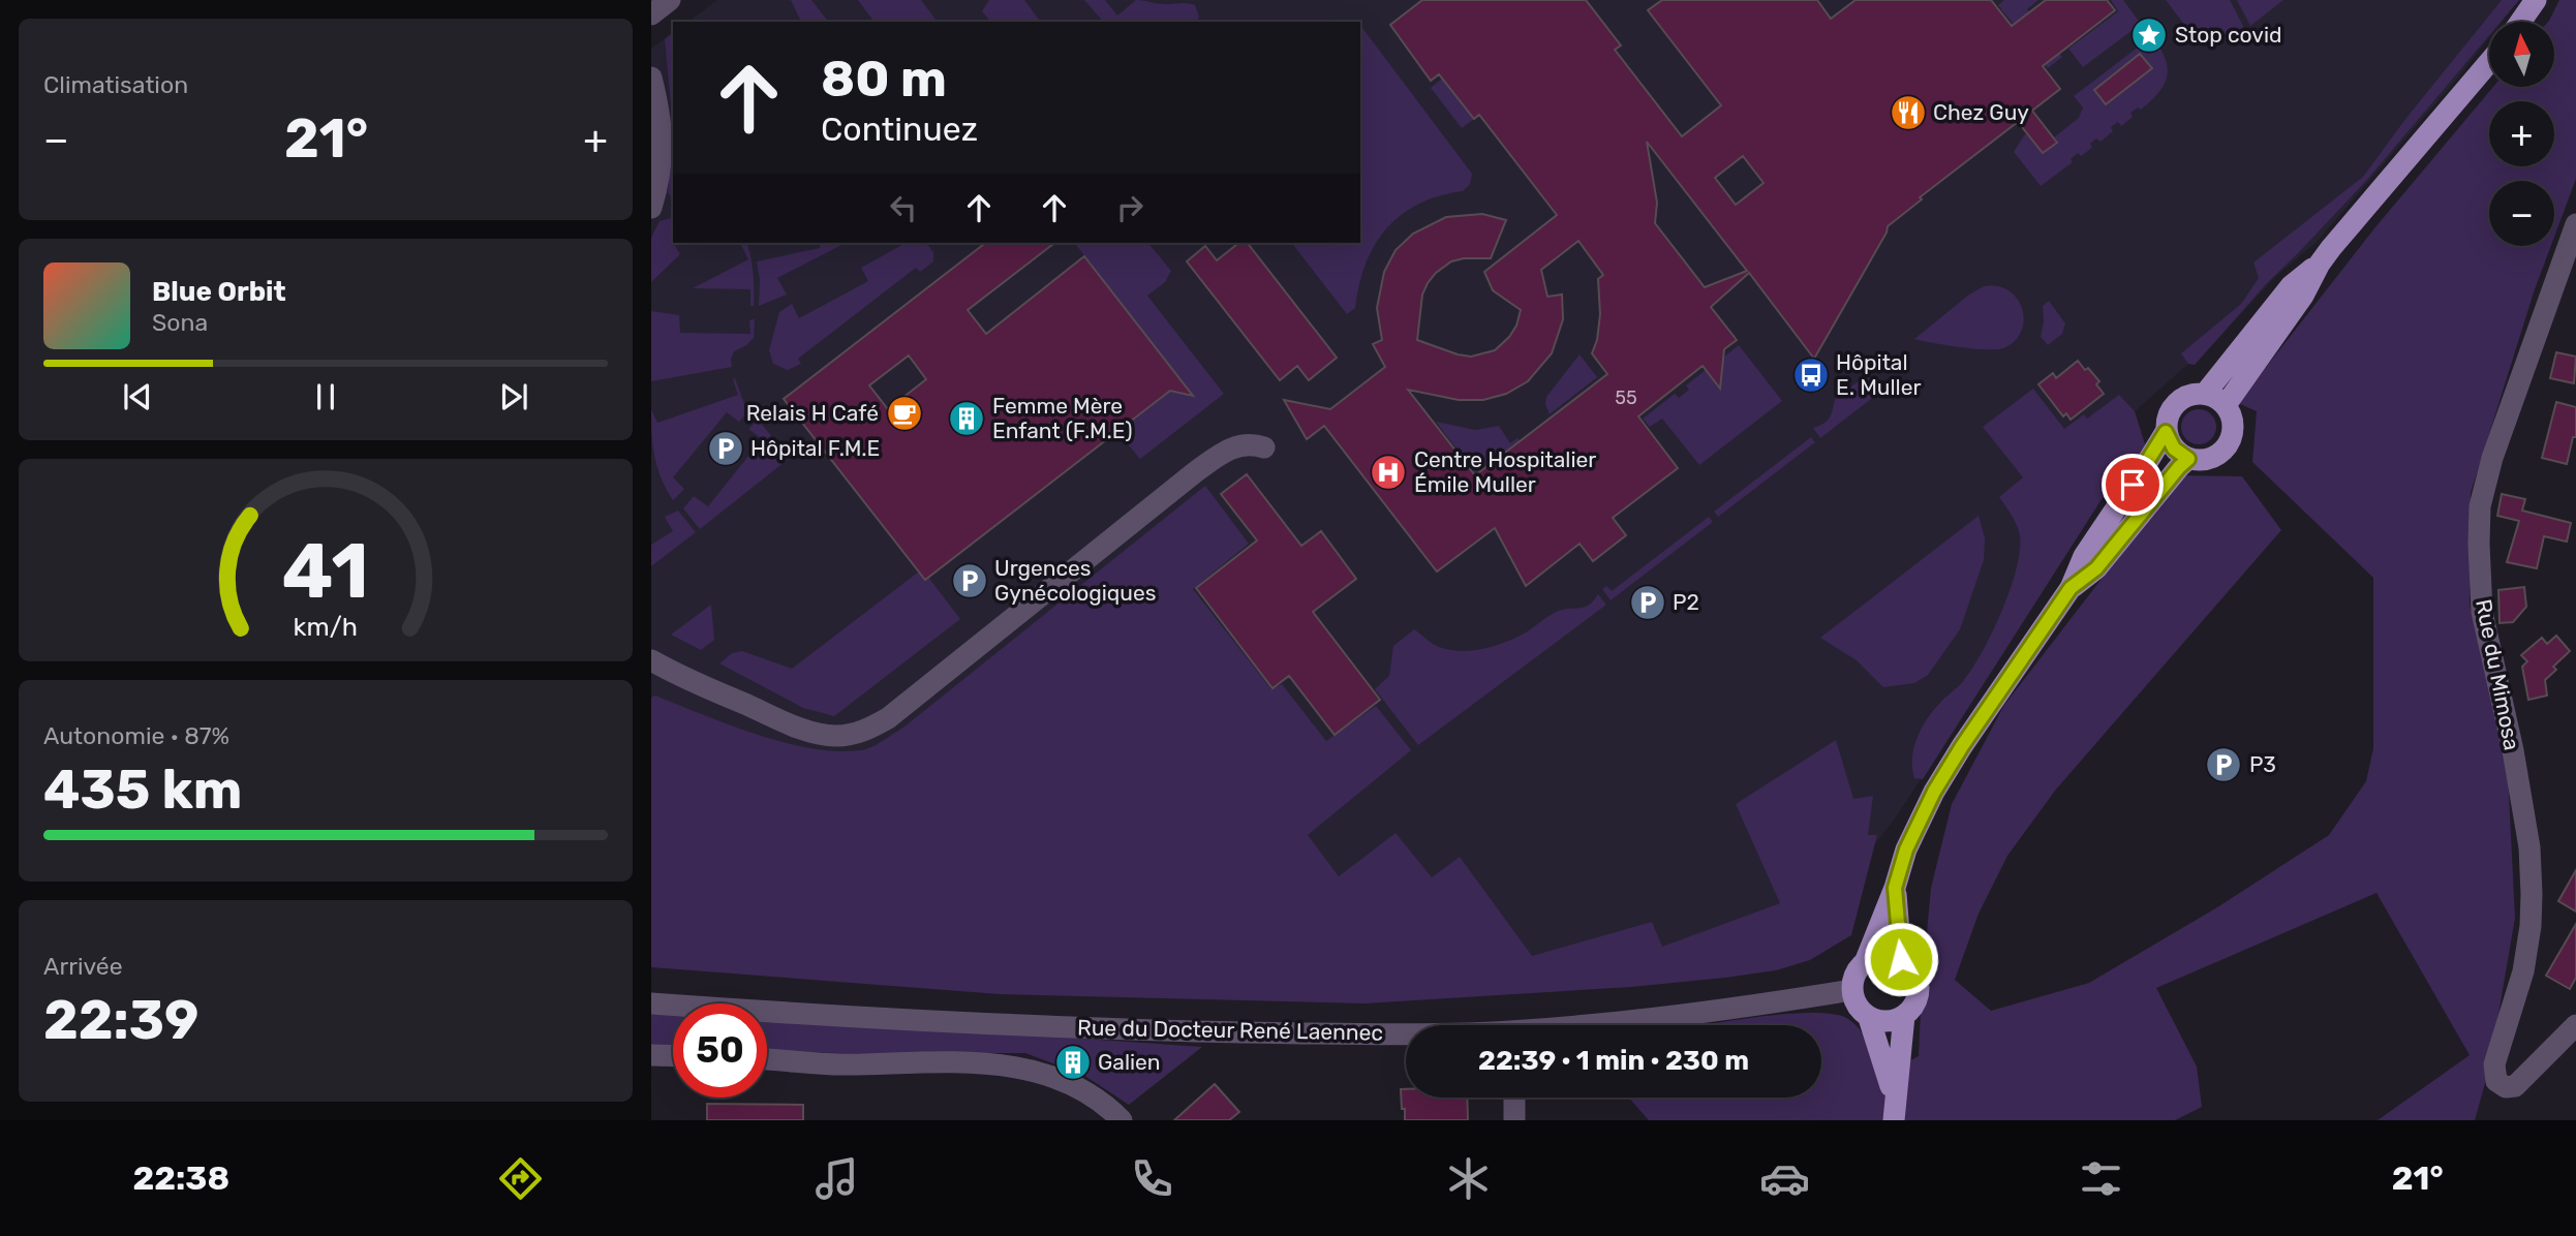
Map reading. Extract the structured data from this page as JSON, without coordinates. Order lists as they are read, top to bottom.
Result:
{
  "streets": {
    "street": ["Rue du Mimosa", "Rue du Docteur René Laennec"]
  },
  "places": {
    "place": ["Stop covid"],
    "restaurant": ["Chez Guy"],
    "bus stop": ["Hôpital E. Muller"],
    "cafe": ["Relais H Café"],
    "building": ["Femme Mère Enfant (F.M.E)", "Galien"],
    "parking": [
      "Hôpital F.M.E",
      "Urgences Gynécologiques",
      "P2",
      "P3"
    ],
    "hospital": ["Centre Hospitalier Émile Muller"]
  },
  "house_numbers": ["55"],
  "north": "top",
  "page": {
    "tile": [
      "Climatisation",
      ["Autonomie · 87%", "435 km"],
      ["Arrivée", "22:39"]
    ],
    "map_buttons": ["+", "−"],
    "turn": ["80 m", "Continuez"],
    "heat": ["−", "21°", "+"],
    "song": ["Blue Orbit", "Sona"],
    "limit": "50",
    "trip": "22:39 · 1 min · 230 m",
    "tabs": ["22:38", "21°"],
    "gauge": ["41", "km/h"]
  }
}
